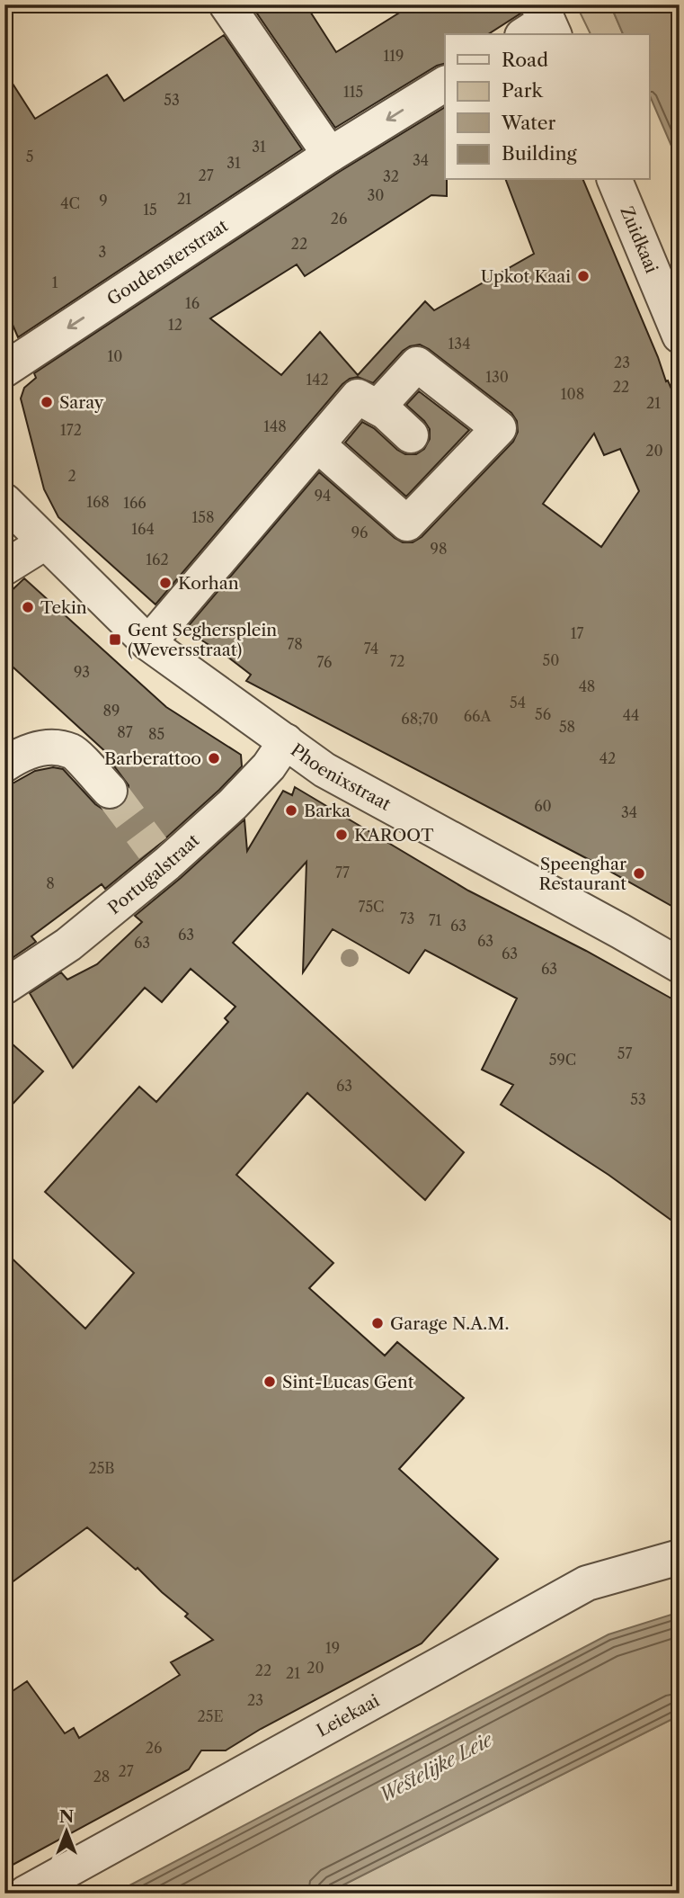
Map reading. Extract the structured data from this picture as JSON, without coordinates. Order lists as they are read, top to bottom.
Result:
{
  "streets": {
    "street": [
      "Zuidkaai",
      "Goudensterstraat",
      "Phoenixstraat",
      "Portugalstraat",
      "Leiekaai"
    ]
  },
  "crossings": [
    ["Phoenixstraat", "Portugalstraat"]
  ],
  "water": ["Westelijke Leie"],
  "places": {
    "other": [
      "Upkot Kaai",
      "Saray",
      "Korhan",
      "Tekin",
      "Barberattoo",
      "Barka",
      "KAROOT",
      "Speenghar Restaurant",
      "Garage N.A.M.",
      "Sint-Lucas Gent"
    ],
    "transit": ["Gent Seghersplein (Weversstraat)"]
  },
  "house_numbers": [
    "119",
    "115",
    "53",
    "31",
    "5",
    "34",
    "31",
    "27",
    "32",
    "30",
    "21",
    "9",
    "4C",
    "15",
    "26",
    "22",
    "3",
    "1",
    "16",
    "12",
    "134",
    "10",
    "23",
    "130",
    "142",
    "22",
    "108",
    "21",
    "148",
    "172",
    "20",
    "2",
    "94",
    "168",
    "166",
    "158",
    "164",
    "96",
    "98",
    "162",
    "17",
    "78",
    "74",
    "50",
    "72",
    "76",
    "93",
    "48",
    "54",
    "89",
    "56",
    "44",
    "66A",
    "68;70",
    "58",
    "87",
    "85",
    "42",
    "60",
    "34",
    "77",
    "8",
    "75C",
    "73",
    "71",
    "63",
    "63",
    "63",
    "63",
    "63",
    "63",
    "57",
    "59C",
    "63",
    "53",
    "25B",
    "19",
    "20",
    "22",
    "21",
    "23",
    "25E",
    "26",
    "27",
    "28"
  ],
  "legend": [
    "Road",
    "Park",
    "Water",
    "Building"
  ],
  "north": "top"
}
